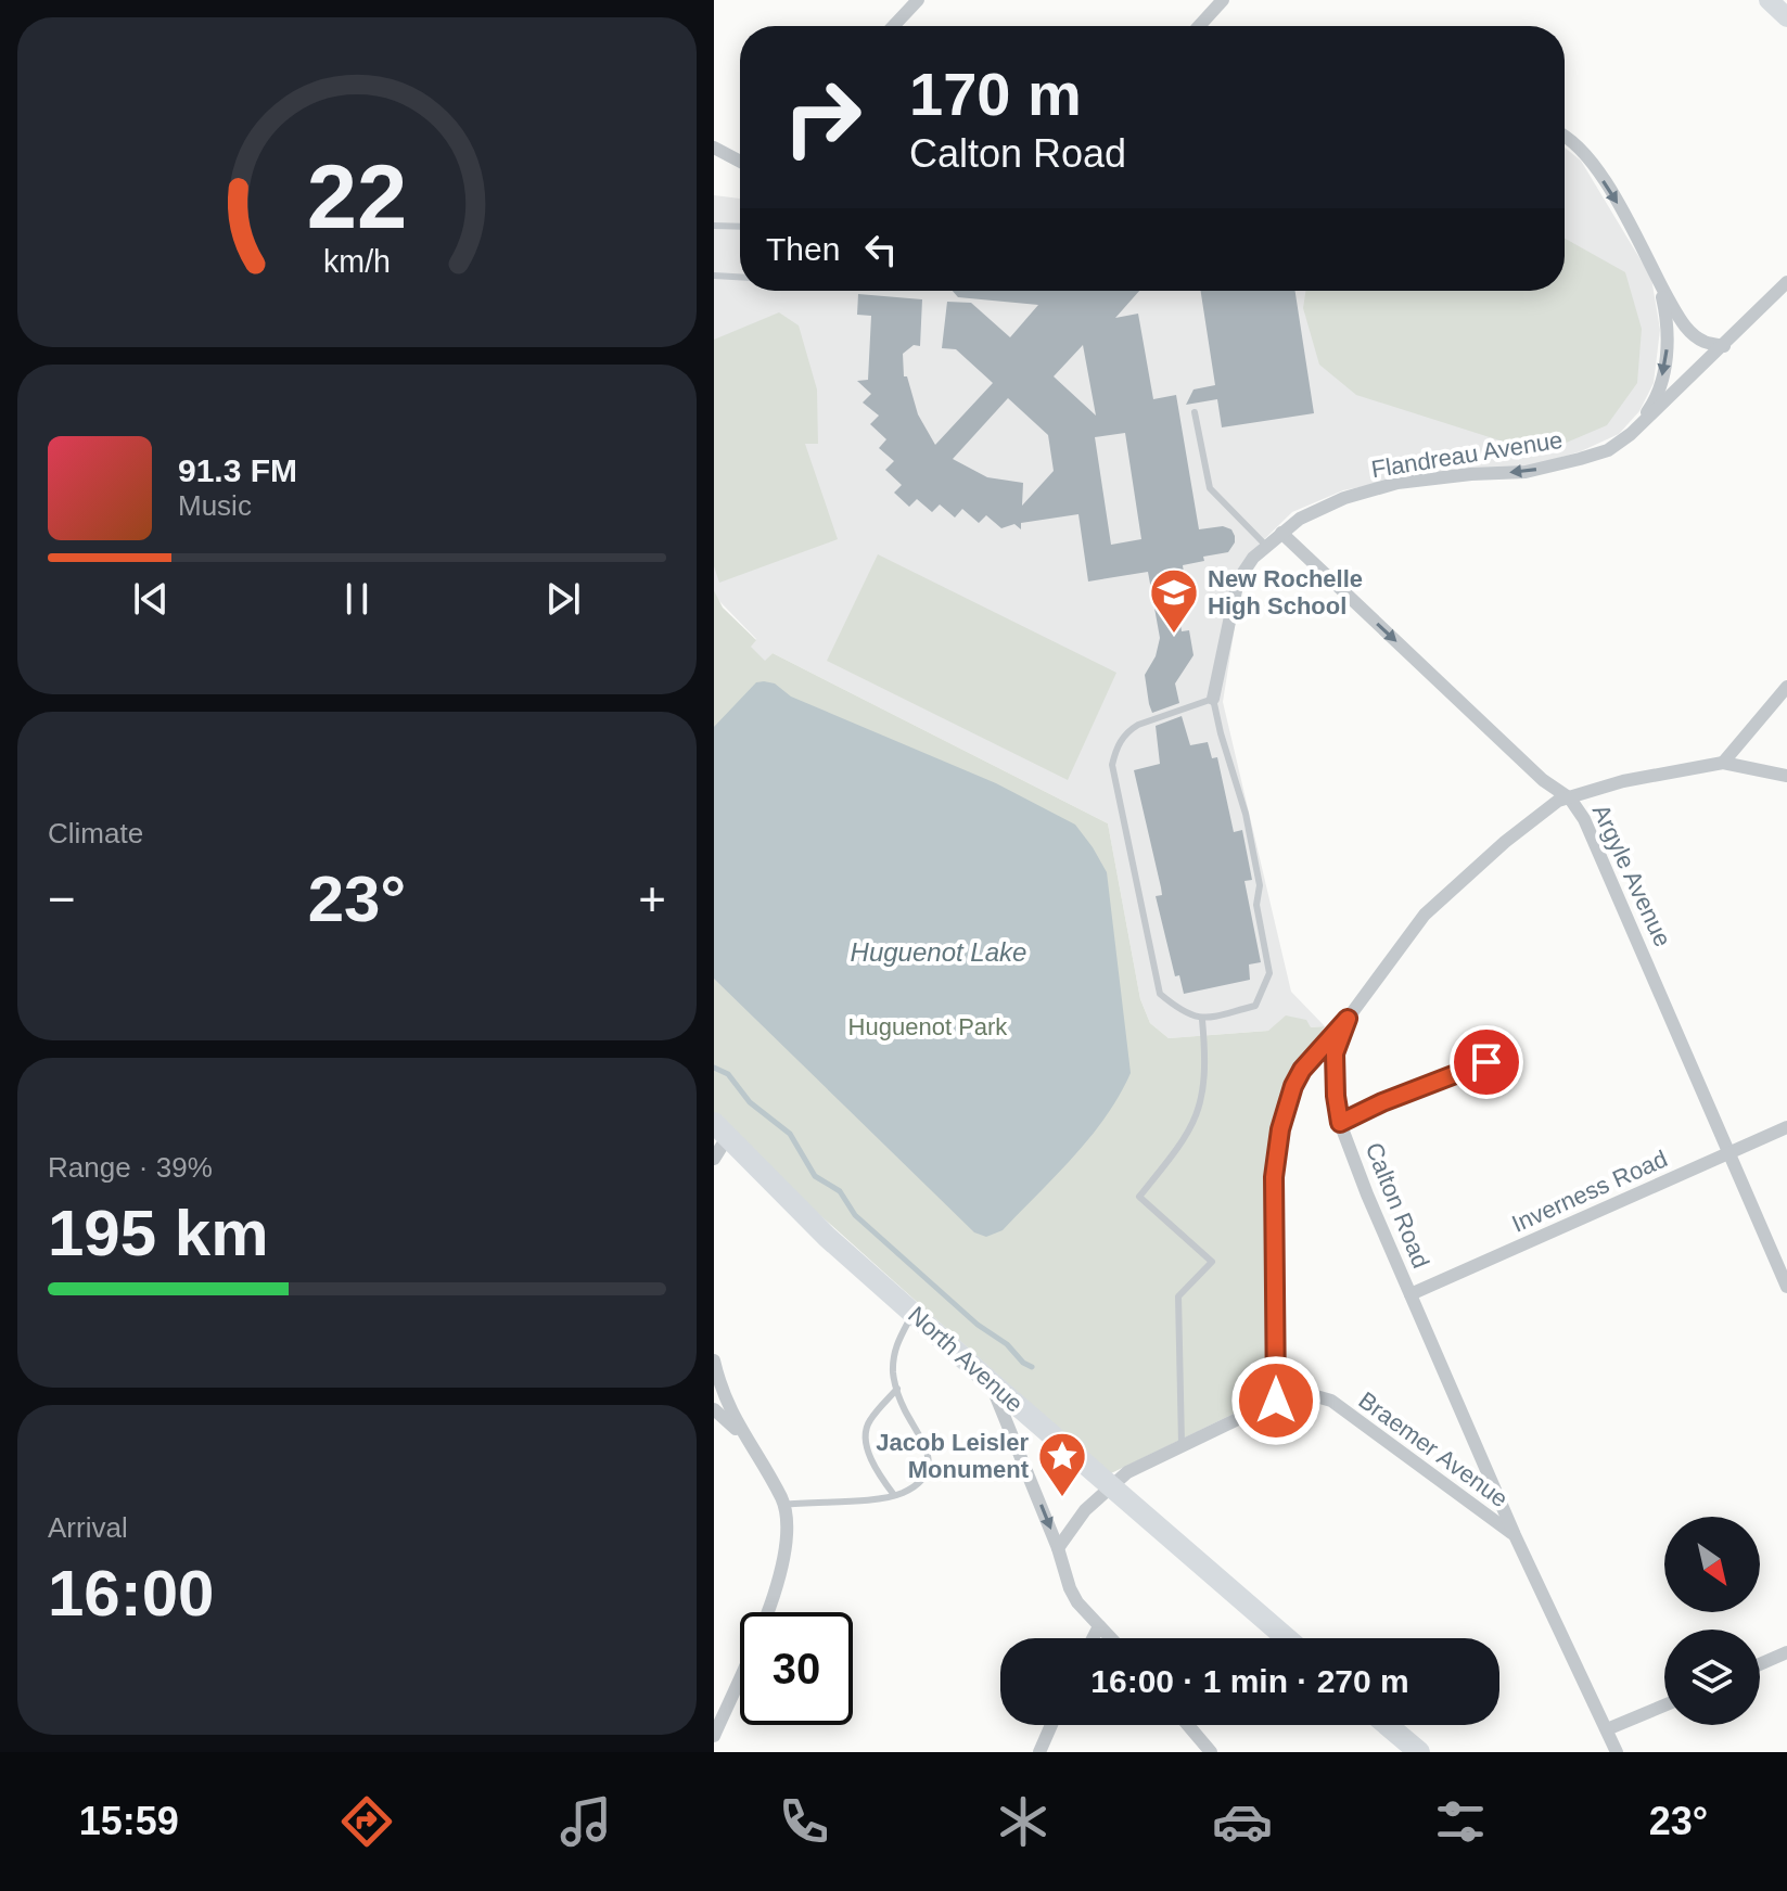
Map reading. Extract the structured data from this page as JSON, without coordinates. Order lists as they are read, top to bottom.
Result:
{
  "streets": {
    "main road": ["North Avenue"],
    "street": [
      "Flandreau Avenue",
      "Argyle Avenue",
      "Inverness Road",
      "Calton Road",
      "Braemer Avenue"
    ]
  },
  "crossings": [
    ["Flandreau Avenue", "Argyle Avenue"],
    ["Argyle Avenue", "Inverness Road"],
    ["Argyle Avenue", "Calton Road"],
    ["Inverness Road", "Calton Road"],
    ["Calton Road", "Braemer Avenue"],
    ["North Avenue", "Braemer Avenue"]
  ],
  "one_way": ["Flandreau Avenue", "Argyle Avenue"],
  "water": ["Huguenot Lake"],
  "parks": ["Huguenot Park"],
  "places": {
    "school or university": ["New Rochelle High School"],
    "place": ["Jacob Leisler Monument"]
  },
  "north": "bottom right",
  "page": {
    "turn": ["170 m", "Calton Road"],
    "then": "Then",
    "song": ["91.3 FM", "Music"],
    "tile": [
      "Climate",
      ["Range · 39%", "195 km"],
      ["Arrival", "16:00"]
    ],
    "heat": ["−", "23°", "+"],
    "limit": "30",
    "trip": "16:00 · 1 min · 270 m",
    "tabs": ["15:59", "23°"],
    "gauge": ["22", "km/h"]
  }
}
